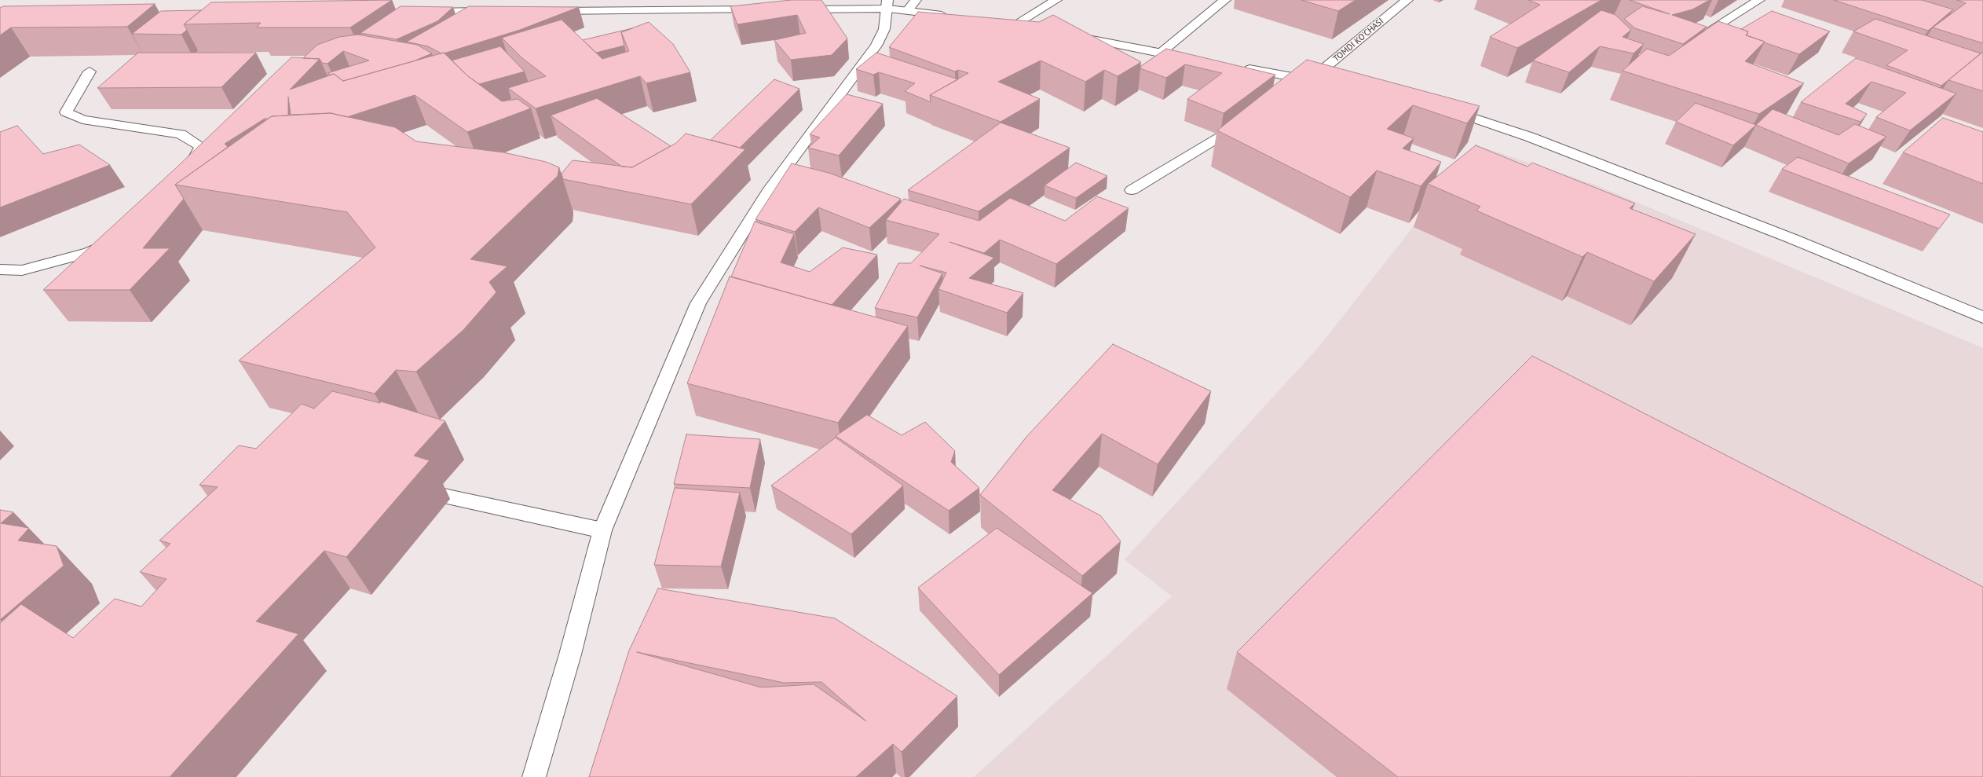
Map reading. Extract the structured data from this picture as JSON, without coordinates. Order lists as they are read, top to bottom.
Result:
{
  "streets": {
    "street": ["TOMDI KO'CHASI"]
  }
}
